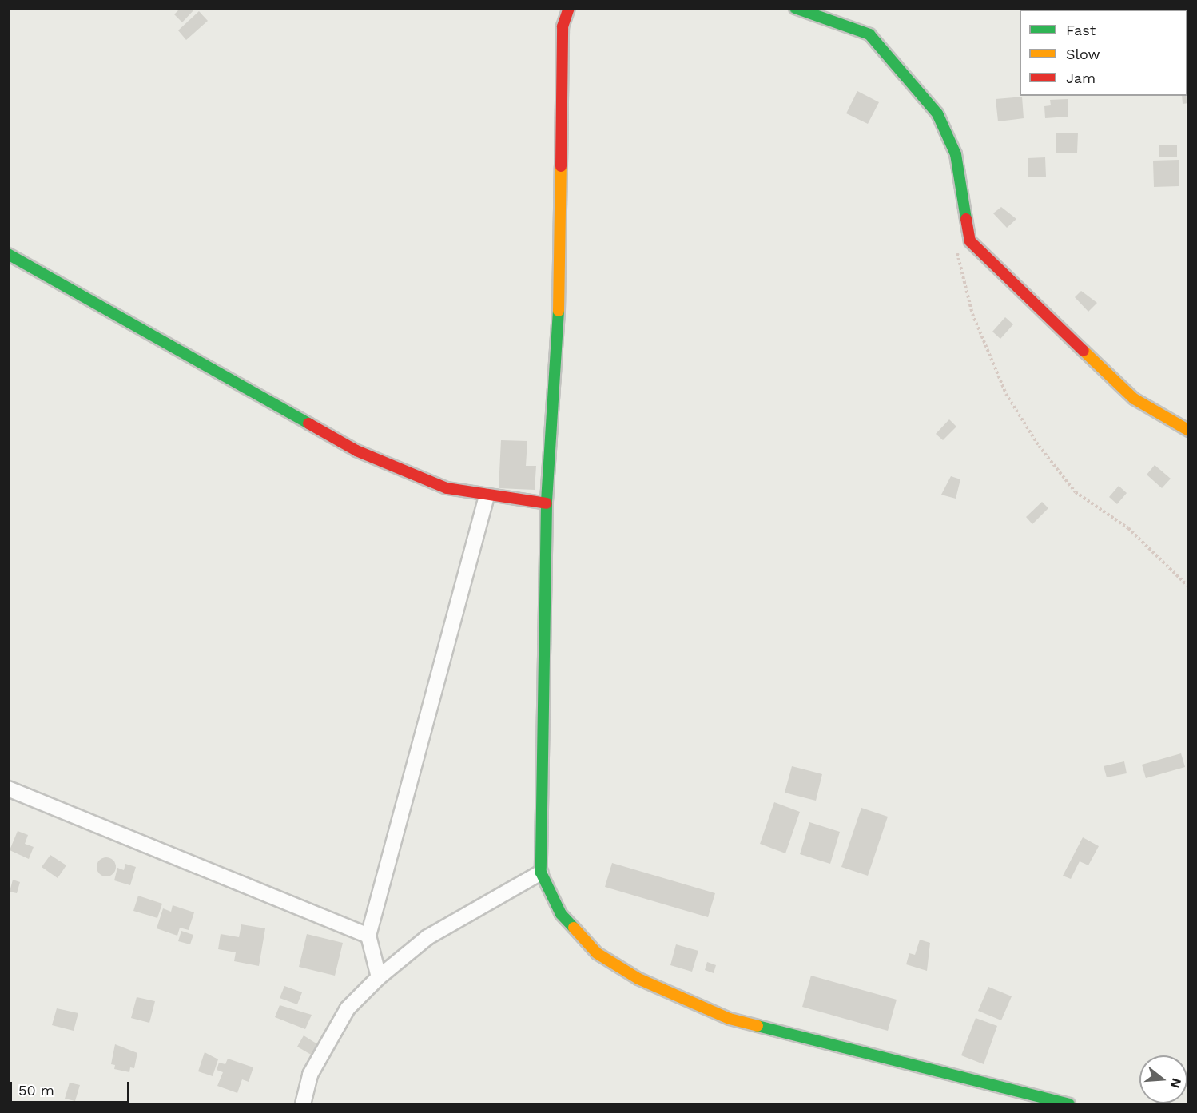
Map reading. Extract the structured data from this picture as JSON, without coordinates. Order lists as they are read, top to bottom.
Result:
{
  "legend": ["Fast", "Slow", "Jam"],
  "scale_bar": "50 m",
  "north": "right"
}
